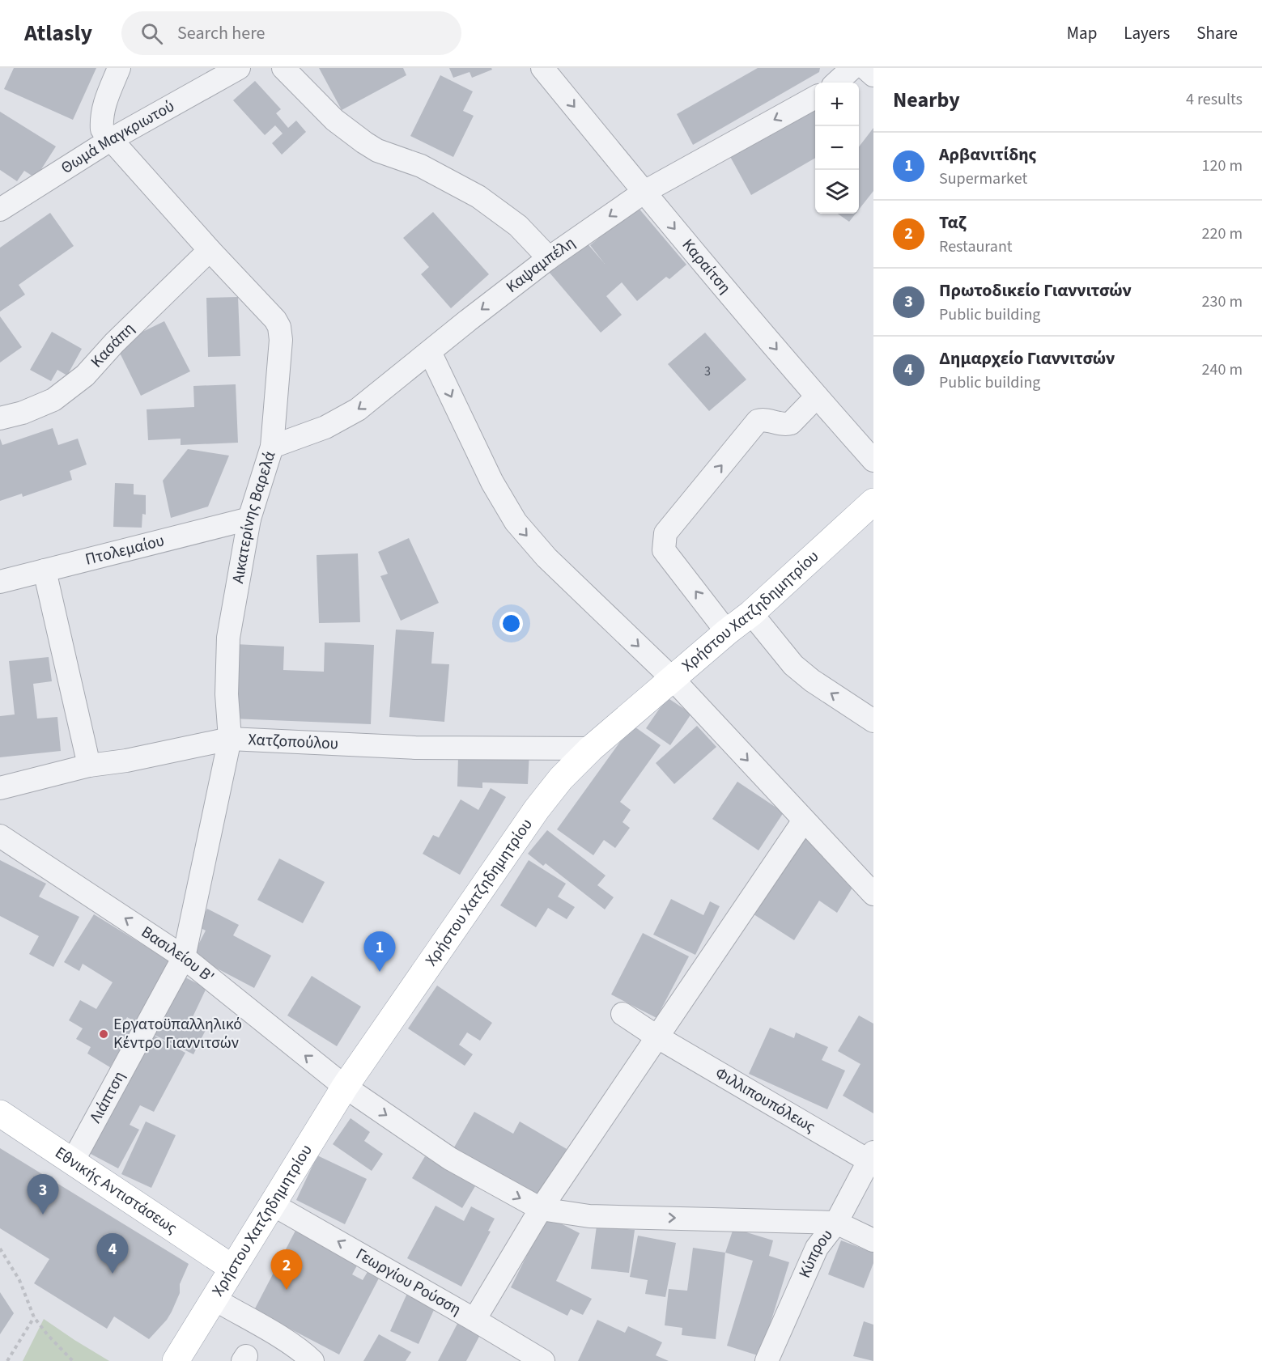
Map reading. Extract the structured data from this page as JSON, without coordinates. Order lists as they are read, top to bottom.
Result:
{
  "streets": {
    "main road": ["Χρήστου Χατζηδημητρίου", "Εθνικής Αντιστάσεως"],
    "street": [
      "Θωμά Μαγκριωτού",
      "Καψαμπέλη",
      "Καραίτση",
      "Κασάπη",
      "Αικατερίνης Βαρελά",
      "Πτολεμαίου",
      "Χατζοπούλου",
      "Βασιλείου Β'",
      "Λιάπτση",
      "Φιλλιπουπόλεως",
      "Κύπρου",
      "Γεωργίου Ρούσση"
    ]
  },
  "crossings": [
    ["Θωμά Μαγκριωτού", "Αικατερίνης Βαρελά"],
    ["Καψαμπέλη", "Καραίτση"],
    ["Καψαμπέλη", "Αικατερίνης Βαρελά"],
    ["Κασάπη", "Αικατερίνης Βαρελά"],
    ["Αικατερίνης Βαρελά", "Πτολεμαίου"],
    ["Αικατερίνης Βαρελά", "Χατζοπούλου"],
    ["Αικατερίνης Βαρελά", "Βασιλείου Β'"],
    ["Αικατερίνης Βαρελά", "Λιάπτση"],
    ["Χρήστου Χατζηδημητρίου", "Χατζοπούλου"],
    ["Χρήστου Χατζηδημητρίου", "Βασιλείου Β'"],
    ["Χρήστου Χατζηδημητρίου", "Εθνικής Αντιστάσεως"],
    ["Χρήστου Χατζηδημητρίου", "Γεωργίου Ρούσση"],
    ["Βασιλείου Β'", "Λιάπτση"],
    ["Λιάπτση", "Εθνικής Αντιστάσεως"],
    ["Φιλλιπουπόλεως", "Κύπρου"]
  ],
  "one_way": ["Καψαμπέλη"],
  "places": ["Εργατοϋπαλληλικό Κέντρο Γιαννιτσών"],
  "house_numbers": ["3"],
  "page": {
    "header": "Atlasly",
    "search": "Search here",
    "nav": ["Map", "Layers", "Share"],
    "heading": ["Nearby", "4 results"],
    "map_buttons": ["+", "−"],
    "list": [
      {
        "mark": "1",
        "name": "Αρβανιτίδης",
        "note": "Supermarket",
        "value": "120 m"
      },
      {
        "mark": "2",
        "name": "Ταζ",
        "note": "Restaurant",
        "value": "220 m"
      },
      {
        "mark": "3",
        "name": "Πρωτοδικείο Γιαννιτσών",
        "note": "Public building",
        "value": "230 m"
      },
      {
        "mark": "4",
        "name": "Δημαρχείο Γιαννιτσών",
        "note": "Public building",
        "value": "240 m"
      }
    ],
    "pins": [
      "1",
      "3",
      "4",
      "2"
    ]
  }
}
